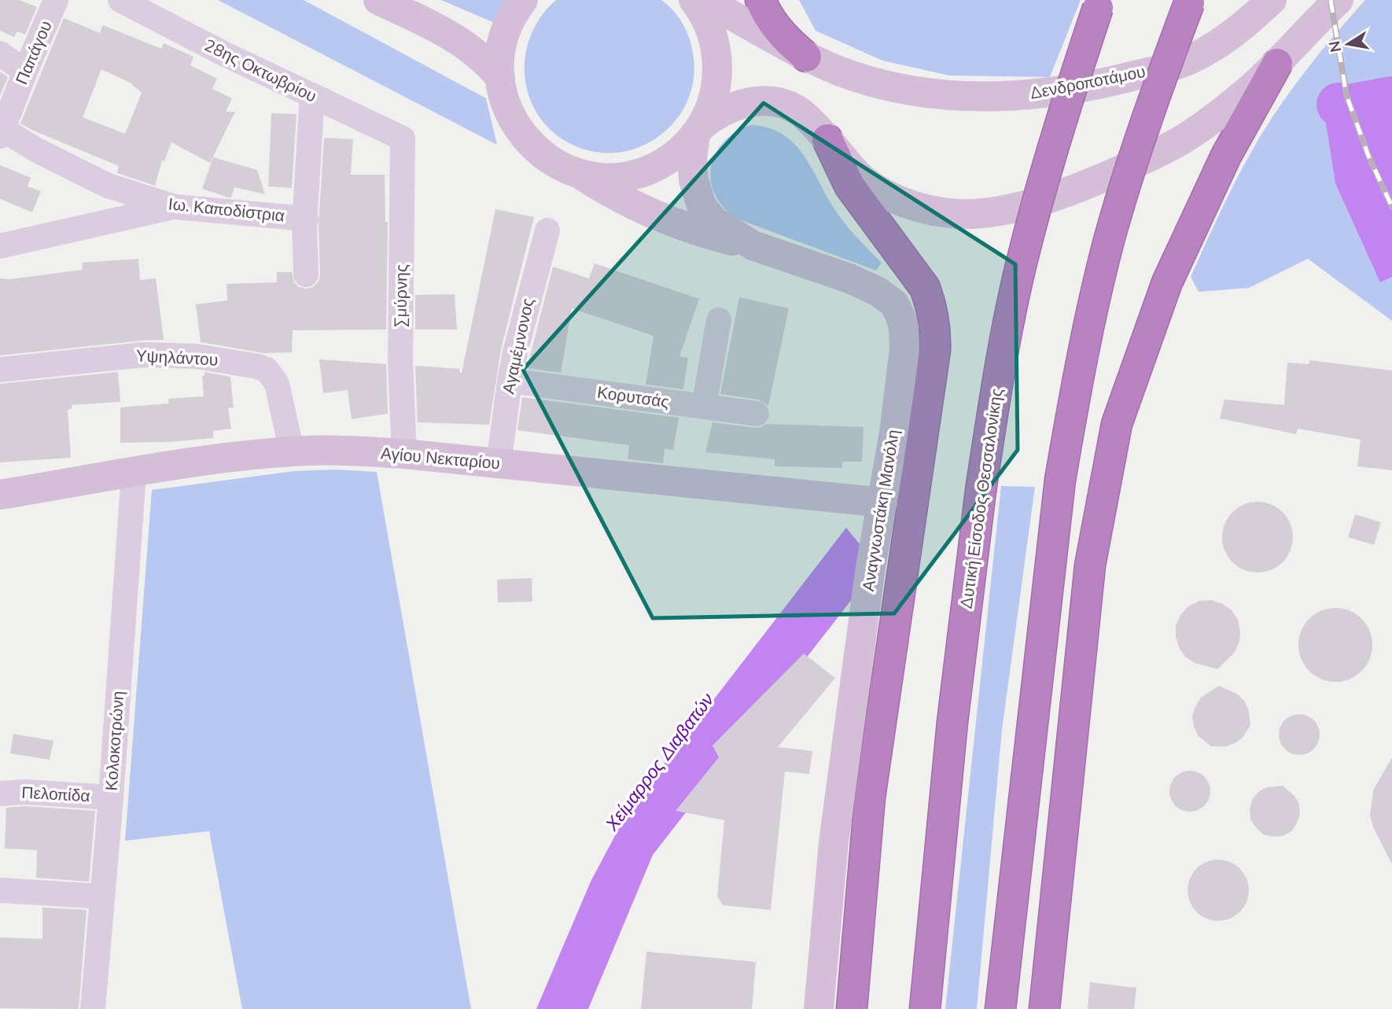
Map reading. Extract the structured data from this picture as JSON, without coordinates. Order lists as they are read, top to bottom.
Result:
{
  "streets": {
    "highway": ["Δυτική Είσοδος Θεσσαλονίκης"],
    "main road": ["Δενδροποτάμου", "Αγίου Νεκταρίου", "Αναγνωστάκη Μανόλη"],
    "street": [
      "Παπάγου",
      "28ης Οκτωβρίου",
      "Ιω. Καποδίστρια",
      "Σμύρνης",
      "Αγαμέμνονος",
      "Υψηλάντου",
      "Κορυτσάς",
      "Κολοκοτρώνη",
      "Πελοπίδα"
    ]
  },
  "crossings": [
    ["Παπάγου", "Ιω. Καποδίστρια"],
    ["28ης Οκτωβρίου", "Σμύρνης"],
    ["Σμύρνης", "Αγίου Νεκταρίου"],
    ["Αγαμέμνονος", "Κορυτσάς"],
    ["Αγαμέμνονος", "Αγίου Νεκταρίου"],
    ["Υψηλάντου", "Αγίου Νεκταρίου"],
    ["Αγίου Νεκταρίου", "Αναγνωστάκη Μανόλη"],
    ["Αγίου Νεκταρίου", "Κολοκοτρώνη"],
    ["Κολοκοτρώνη", "Πελοπίδα"]
  ],
  "water": ["Χείμαρρος Διαβατών"],
  "north": "left"
}
